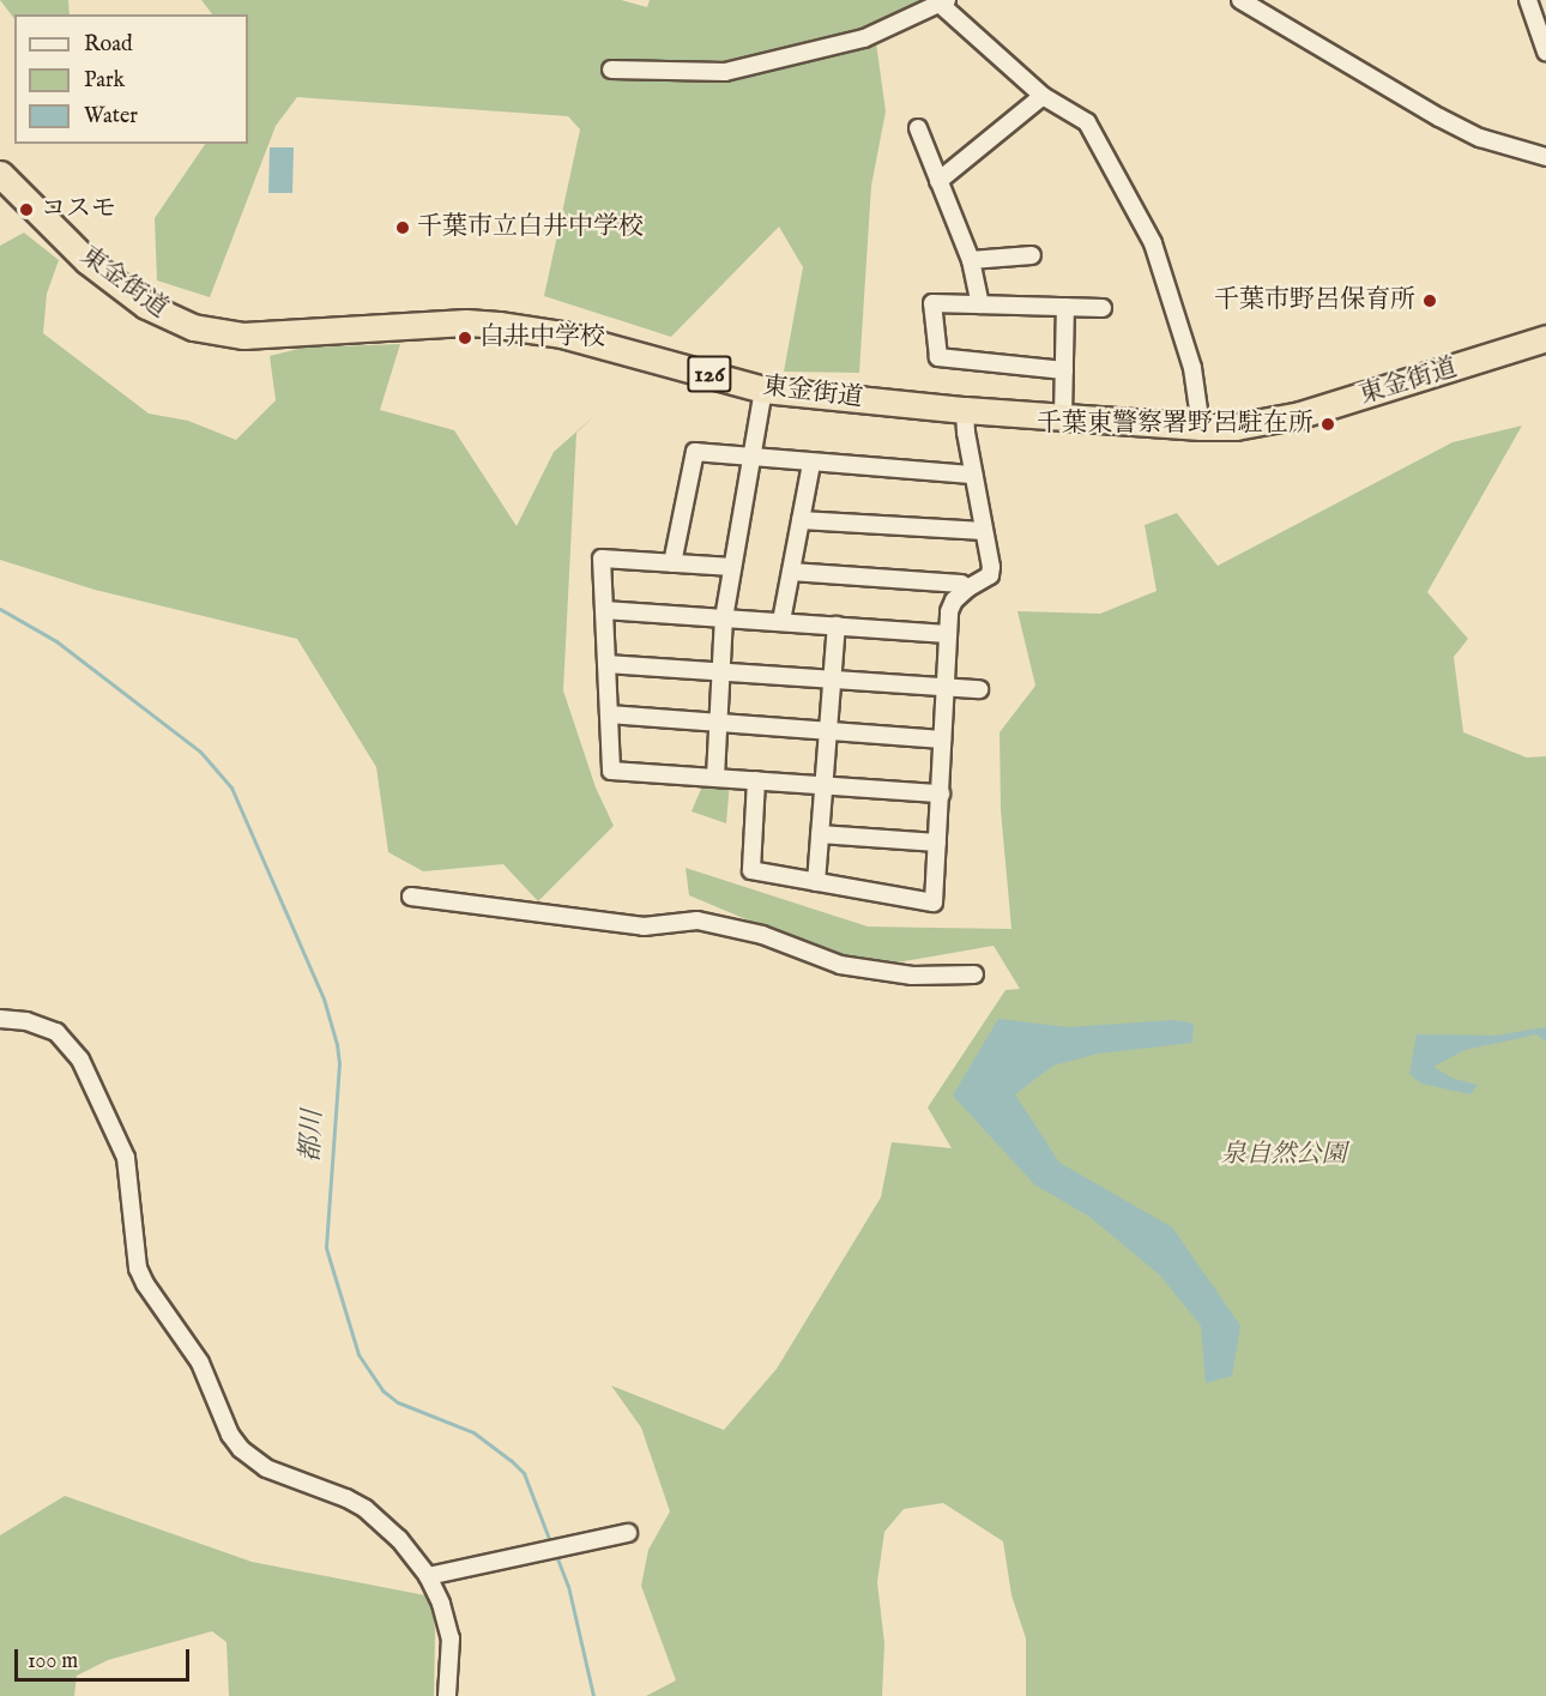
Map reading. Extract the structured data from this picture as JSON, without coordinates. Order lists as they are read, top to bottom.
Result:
{
  "streets": {
    "highway": ["東金街道", "126"]
  },
  "water": ["都川"],
  "parks": ["泉自然公園"],
  "places": [
    "コスモ",
    "千葉市立白井中学校",
    "千葉市野呂保育所",
    "白井中学校",
    "千葉東警察署野呂駐在所"
  ],
  "legend": ["Road", "Park", "Water"],
  "scale_bar": "100 m"
}
